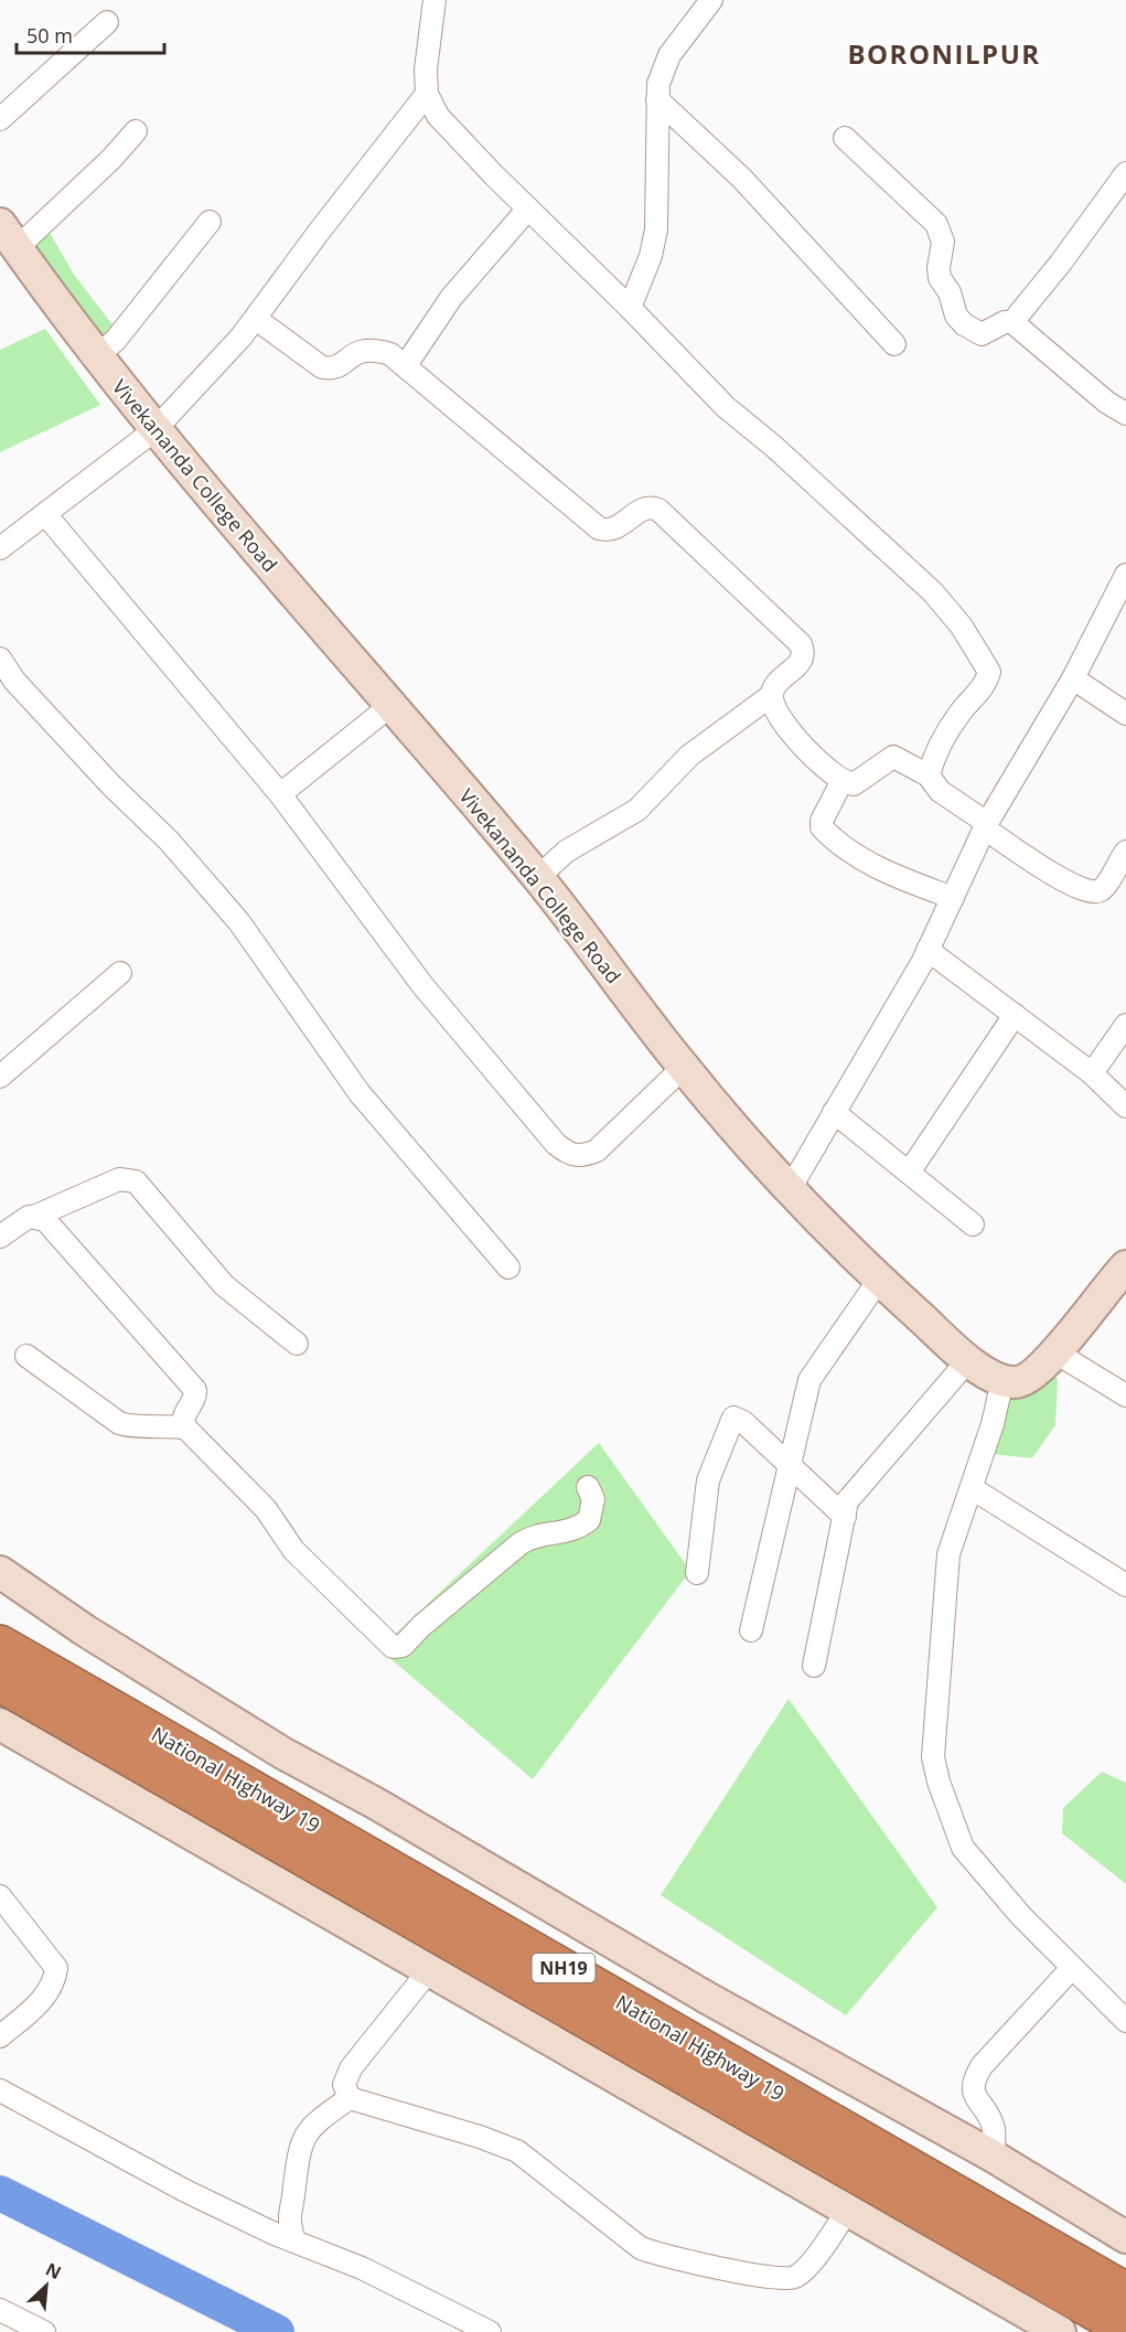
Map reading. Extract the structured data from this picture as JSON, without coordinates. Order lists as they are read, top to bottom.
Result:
{
  "streets": {
    "highway": ["National Highway 19", "NH19"],
    "main road": ["Vivekananda College Road"]
  },
  "districts": ["BORONILPUR"],
  "scale_bar": "50 m",
  "north": "top right"
}
